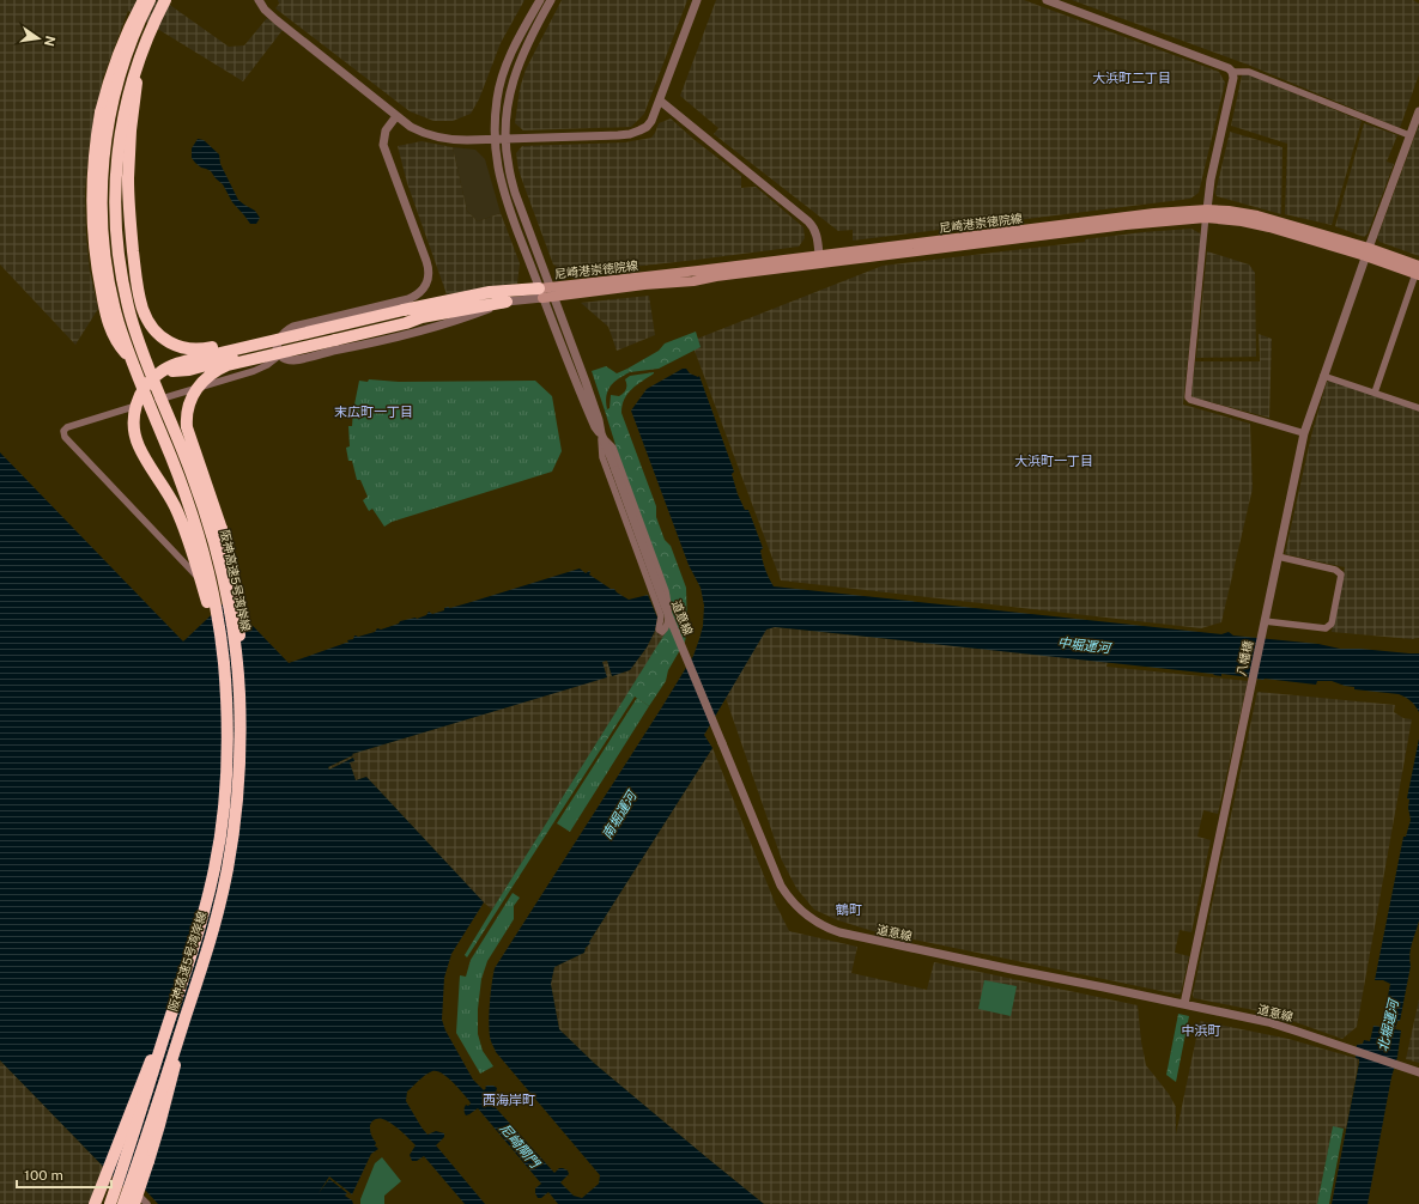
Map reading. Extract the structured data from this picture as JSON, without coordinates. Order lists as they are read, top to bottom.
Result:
{
  "streets": {
    "highway": ["阪神高速5号湾岸線"],
    "main road": ["尼崎港崇徳院線"],
    "street": ["道意線", "八幡橋"]
  },
  "crossings": [
    ["尼崎港崇徳院線", "道意線"],
    ["尼崎港崇徳院線", "八幡橋"],
    ["道意線", "八幡橋"]
  ],
  "districts": [
    "大浜町二丁目",
    "末広町一丁目",
    "大浜町一丁目",
    "鶴町",
    "中浜町",
    "西海岸町"
  ],
  "water": [
    "中堀運河",
    "南堀運河",
    "北堀運河",
    "尼崎閘門"
  ],
  "scale_bar": "100 m",
  "north": "right"
}
